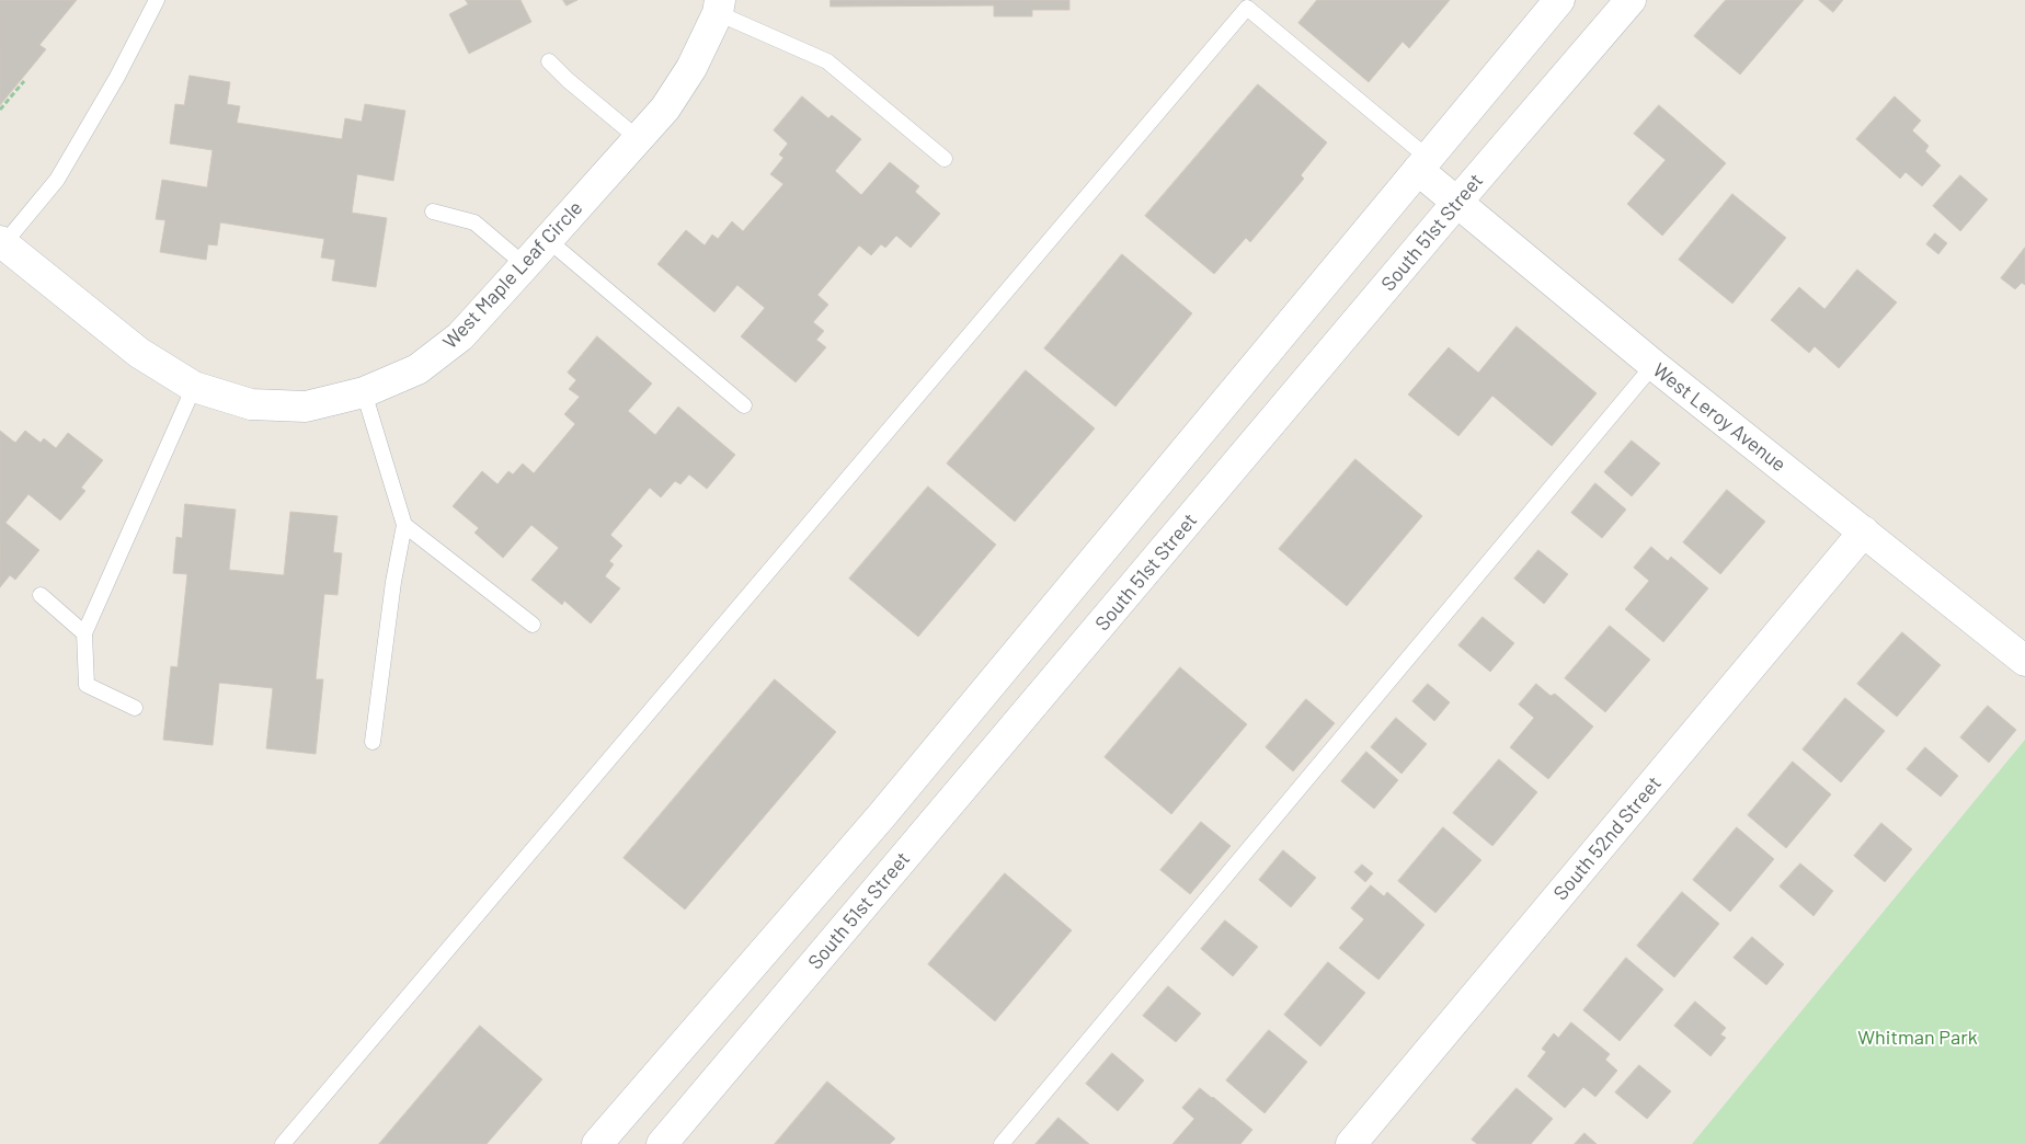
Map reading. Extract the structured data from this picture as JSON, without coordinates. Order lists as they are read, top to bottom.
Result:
{
  "streets": {
    "street": [
      "South 51st Street",
      "West Maple Leaf Circle",
      "West Leroy Avenue",
      "South 52nd Street"
    ]
  },
  "crossings": [
    ["South 51st Street", "West Leroy Avenue"],
    ["West Leroy Avenue", "South 52nd Street"]
  ],
  "parks": ["Whitman Park"]
}
